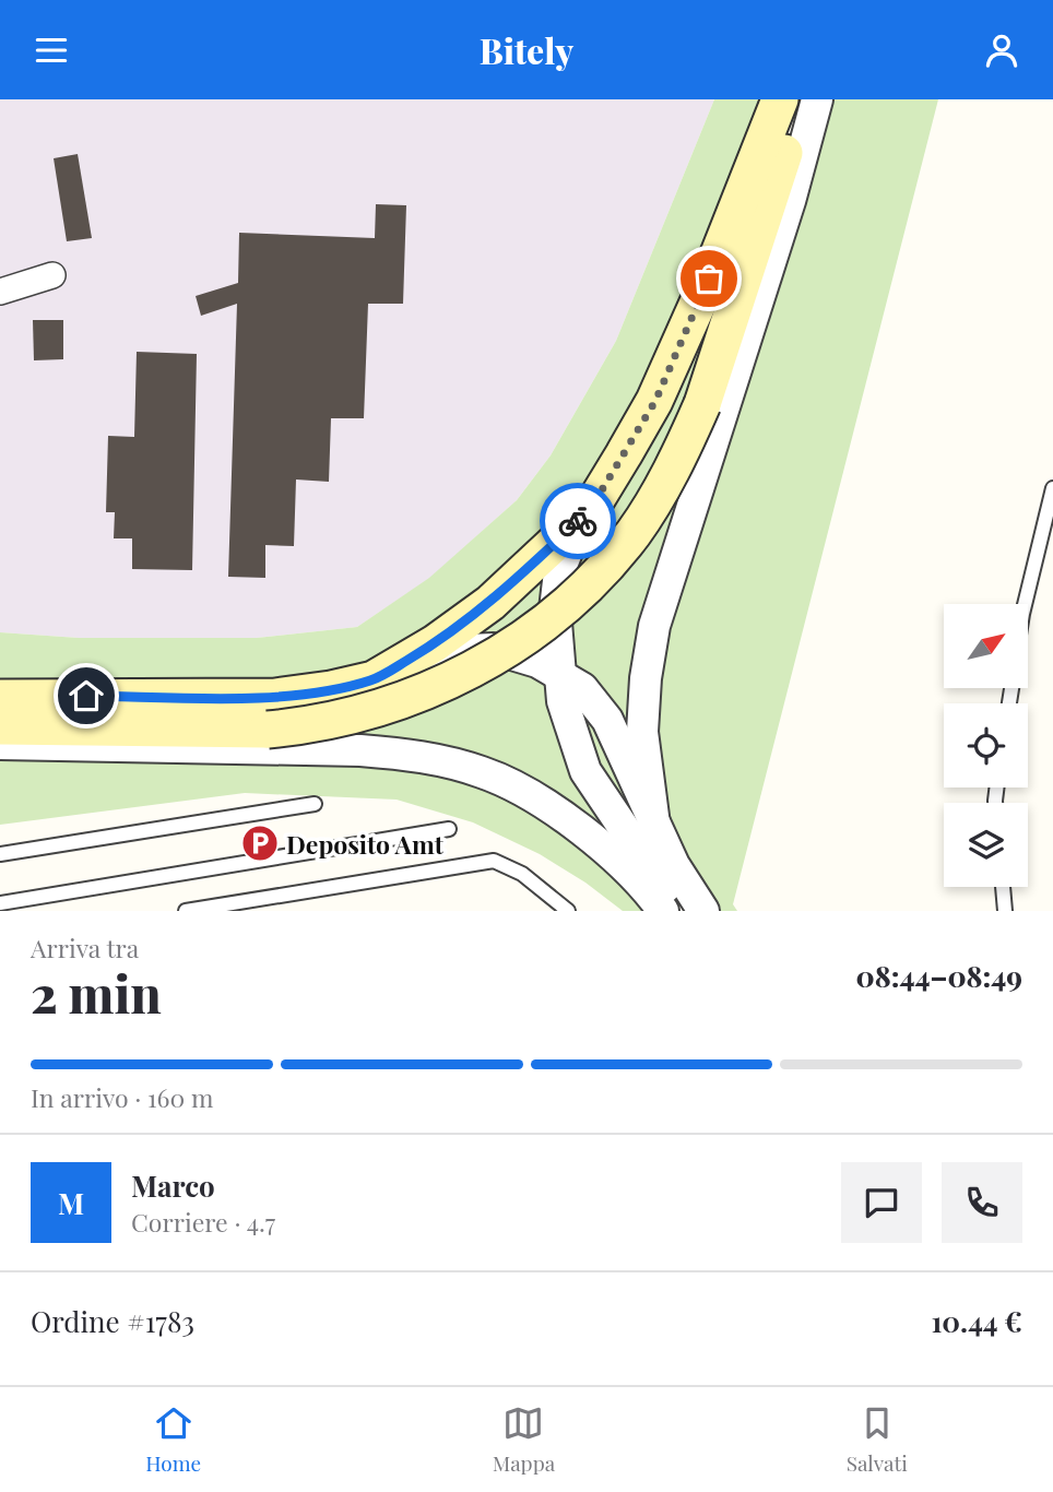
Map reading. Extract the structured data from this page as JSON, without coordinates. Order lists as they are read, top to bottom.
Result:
{
  "places": {
    "parking": ["Deposito Amt"]
  },
  "north": "top right",
  "page": {
    "header": "Bitely",
    "heading": ["2 min", "Arriva tra", "08:44–08:49"],
    "panel": [
      "Marco",
      "Corriere · 4.7",
      "Ordine #1783",
      "10.44 €"
    ],
    "bar": "In arrivo · 160 m",
    "round": "M",
    "tabs": ["Home", "Mappa", "Salvati"]
  }
}
